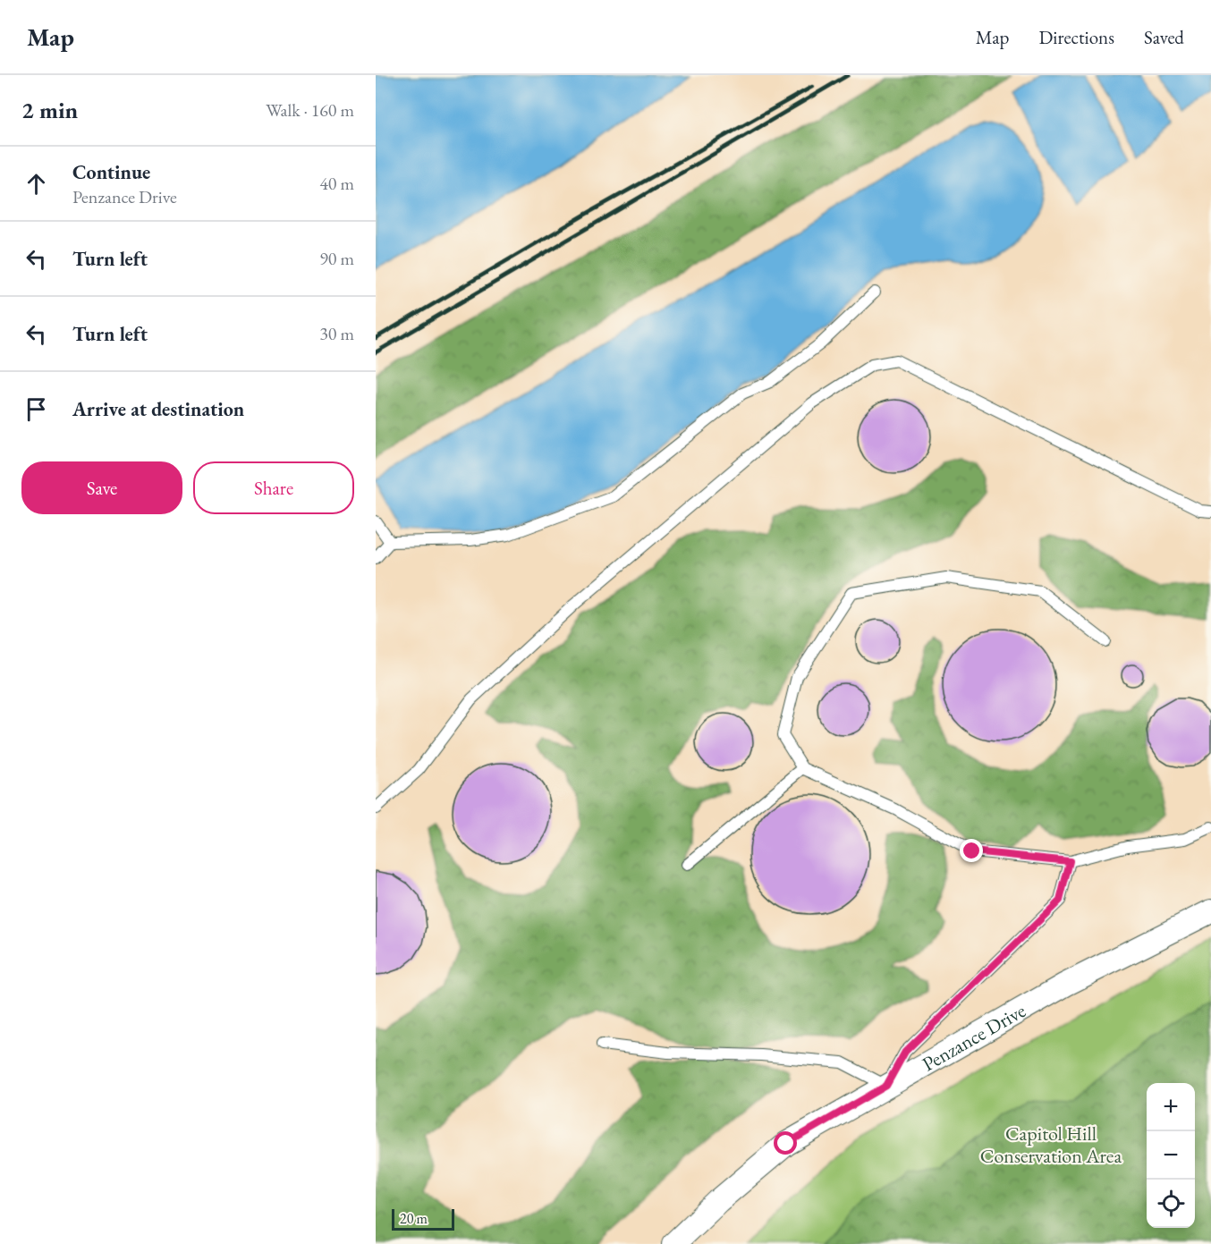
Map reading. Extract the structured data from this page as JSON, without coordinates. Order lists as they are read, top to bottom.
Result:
{
  "streets": {
    "street": ["Penzance Drive"]
  },
  "parks": ["Capitol Hill Conservation Area"],
  "scale_bar": "20 m",
  "page": {
    "header": "Map",
    "nav": ["Map", "Directions", "Saved"],
    "heading": ["2 min", "Walk · 160 m"],
    "list": [
      ["Continue", "Penzance Drive", "40 m"],
      ["Turn left", "90 m"],
      ["Turn left", "30 m"],
      "Arrive at destination"
    ],
    "buttons": ["Save", "Share"],
    "map_buttons": ["+", "−"],
    "scale": "20 m"
  }
}
